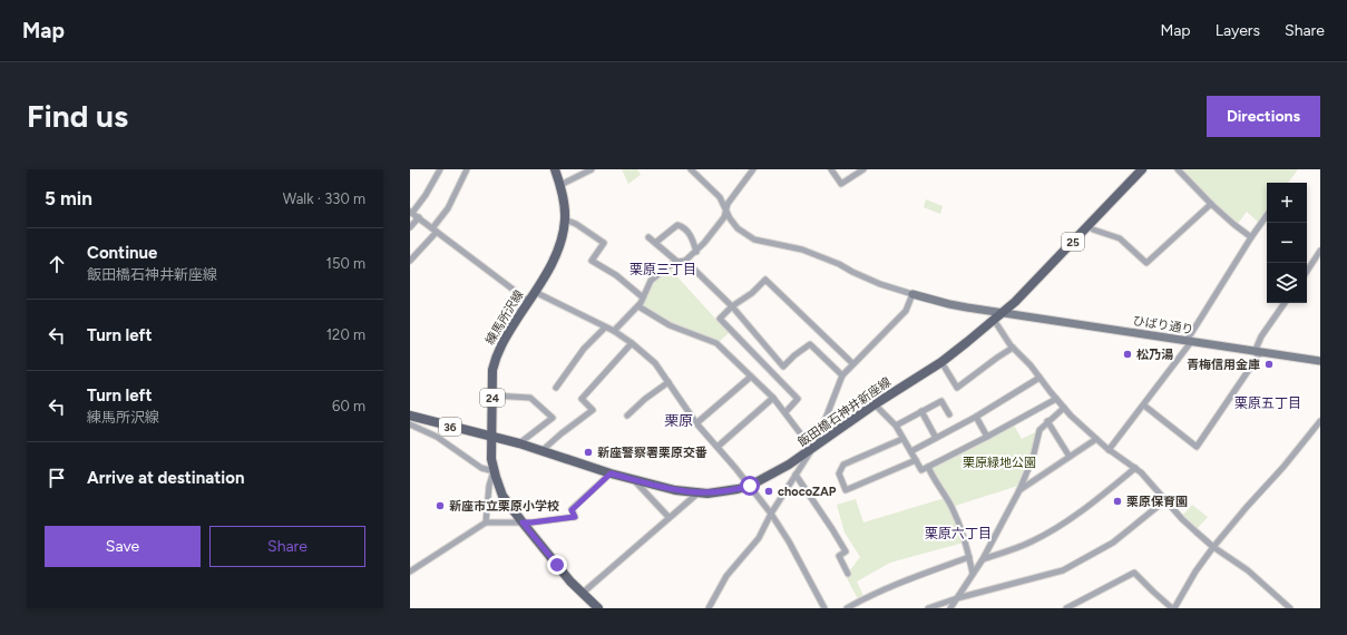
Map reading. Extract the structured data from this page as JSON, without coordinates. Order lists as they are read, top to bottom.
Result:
{
  "streets": {
    "main road": [
      "25",
      "練馬所沢線",
      "24",
      "飯田橋石神井新座線",
      "36"
    ],
    "street": ["ひばり通り"]
  },
  "crossings": [
    ["練馬所沢線", "飯田橋石神井新座線"],
    ["練馬所沢線", "36"],
    ["ひばり通り", "飯田橋石神井新座線"],
    ["飯田橋石神井新座線", "36"]
  ],
  "districts": [
    "栗原三丁目",
    "栗原五丁目",
    "栗原",
    "栗原六丁目"
  ],
  "parks": ["栗原緑地公園"],
  "places": [
    "松乃湯",
    "青梅信用金庫",
    "新座警察署栗原交番",
    "chocoZAP",
    "栗原保育園",
    "新座市立栗原小学校"
  ],
  "page": {
    "header": "Map",
    "nav": ["Map", "Layers", "Share"],
    "buttons": [
      "Directions",
      ["Save", "Share"]
    ],
    "title": "Find us",
    "heading": ["5 min", "Walk · 330 m"],
    "map_buttons": ["+", "−"],
    "list": [
      ["Continue", "飯田橋石神井新座線", "150 m"],
      ["Turn left", "120 m"],
      ["Turn left", "練馬所沢線", "60 m"],
      "Arrive at destination"
    ]
  }
}
